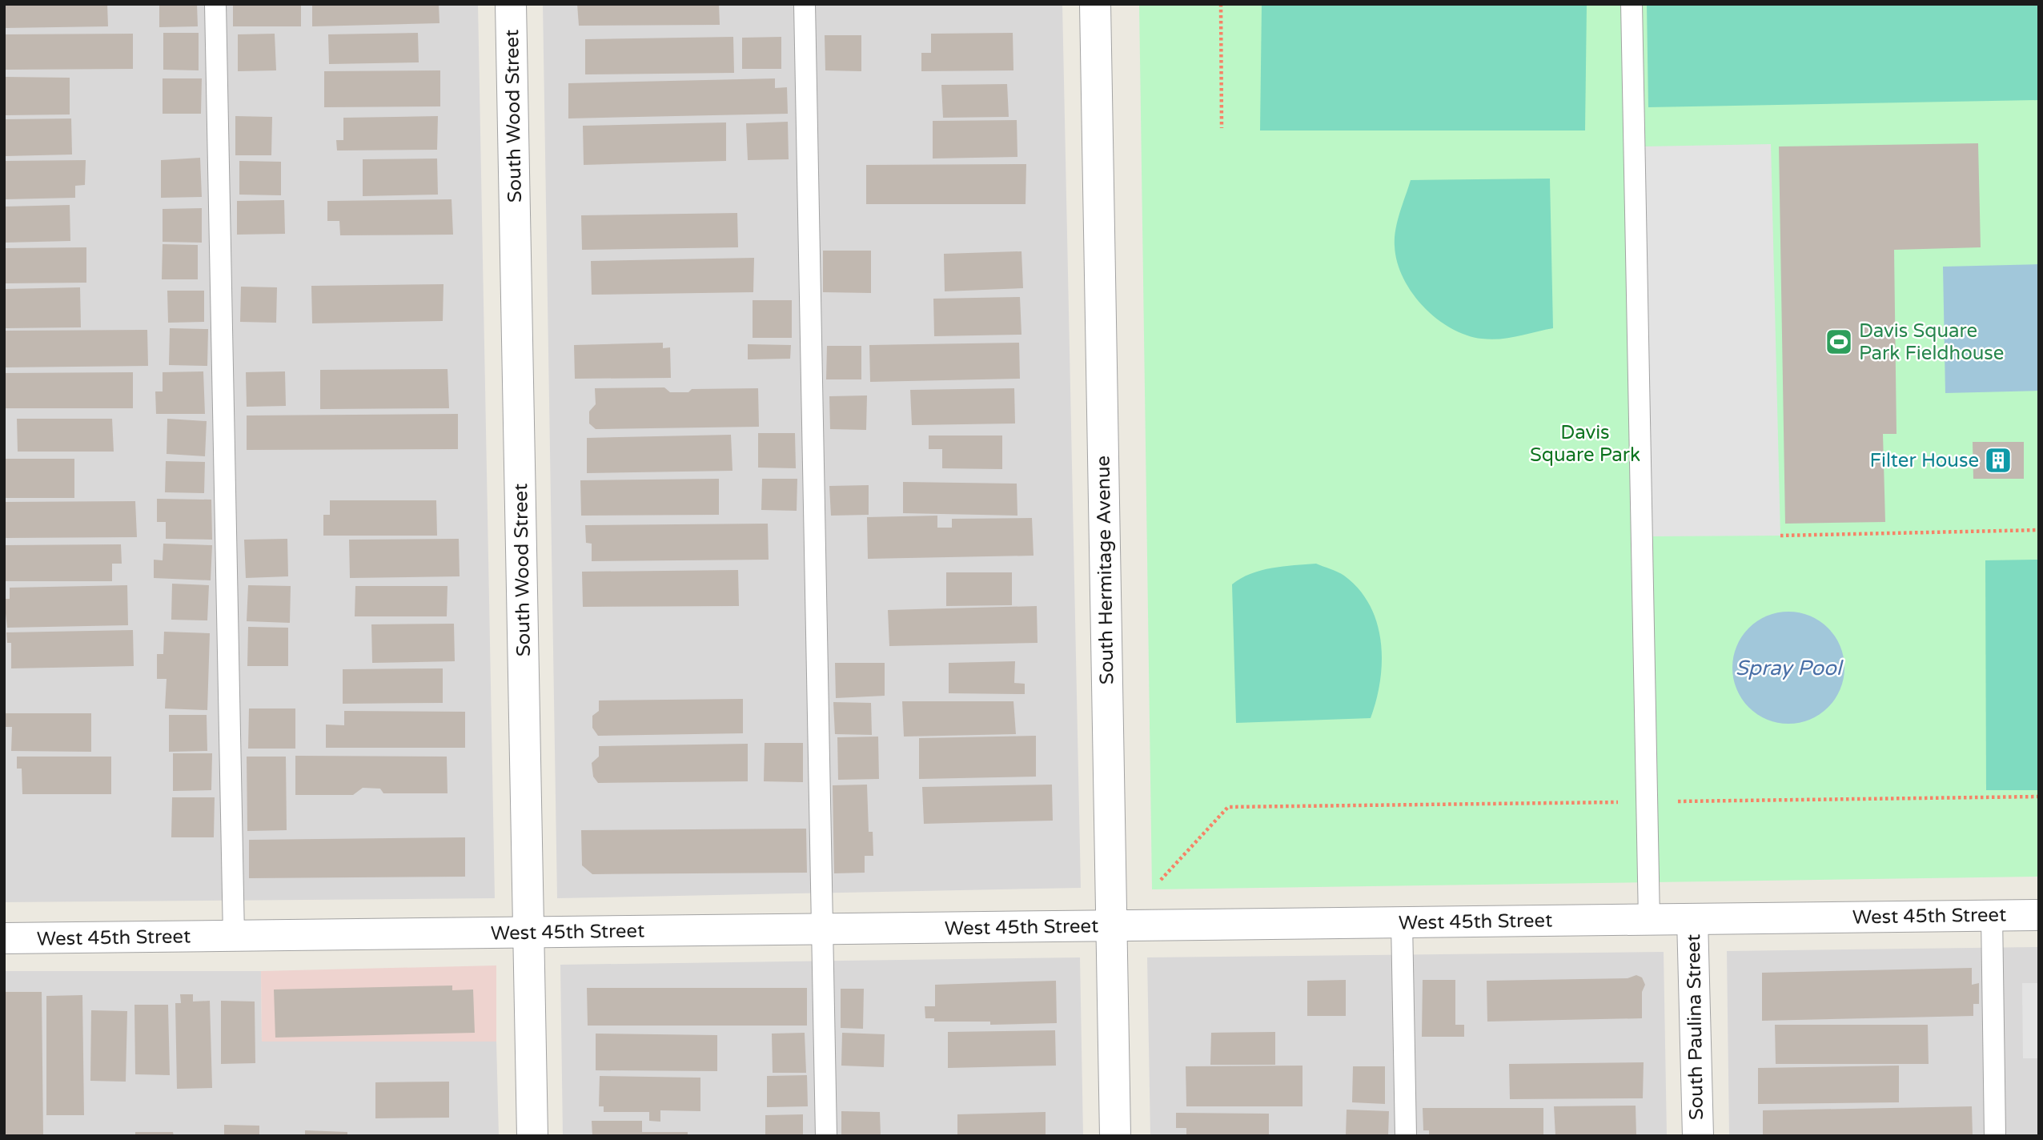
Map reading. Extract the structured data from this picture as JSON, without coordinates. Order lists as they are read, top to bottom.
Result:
{
  "streets": {
    "street": [
      "South Wood Street",
      "South Hermitage Avenue",
      "West 45th Street",
      "South Paulina Street"
    ]
  },
  "crossings": [
    ["South Wood Street", "West 45th Street"],
    ["South Hermitage Avenue", "West 45th Street"],
    ["West 45th Street", "South Paulina Street"]
  ],
  "water": ["Spray Pool"],
  "parks": ["Davis Square Park"],
  "places": {
    "sports": ["Davis Square Park Fieldhouse"],
    "building": ["Filter House"]
  }
}
